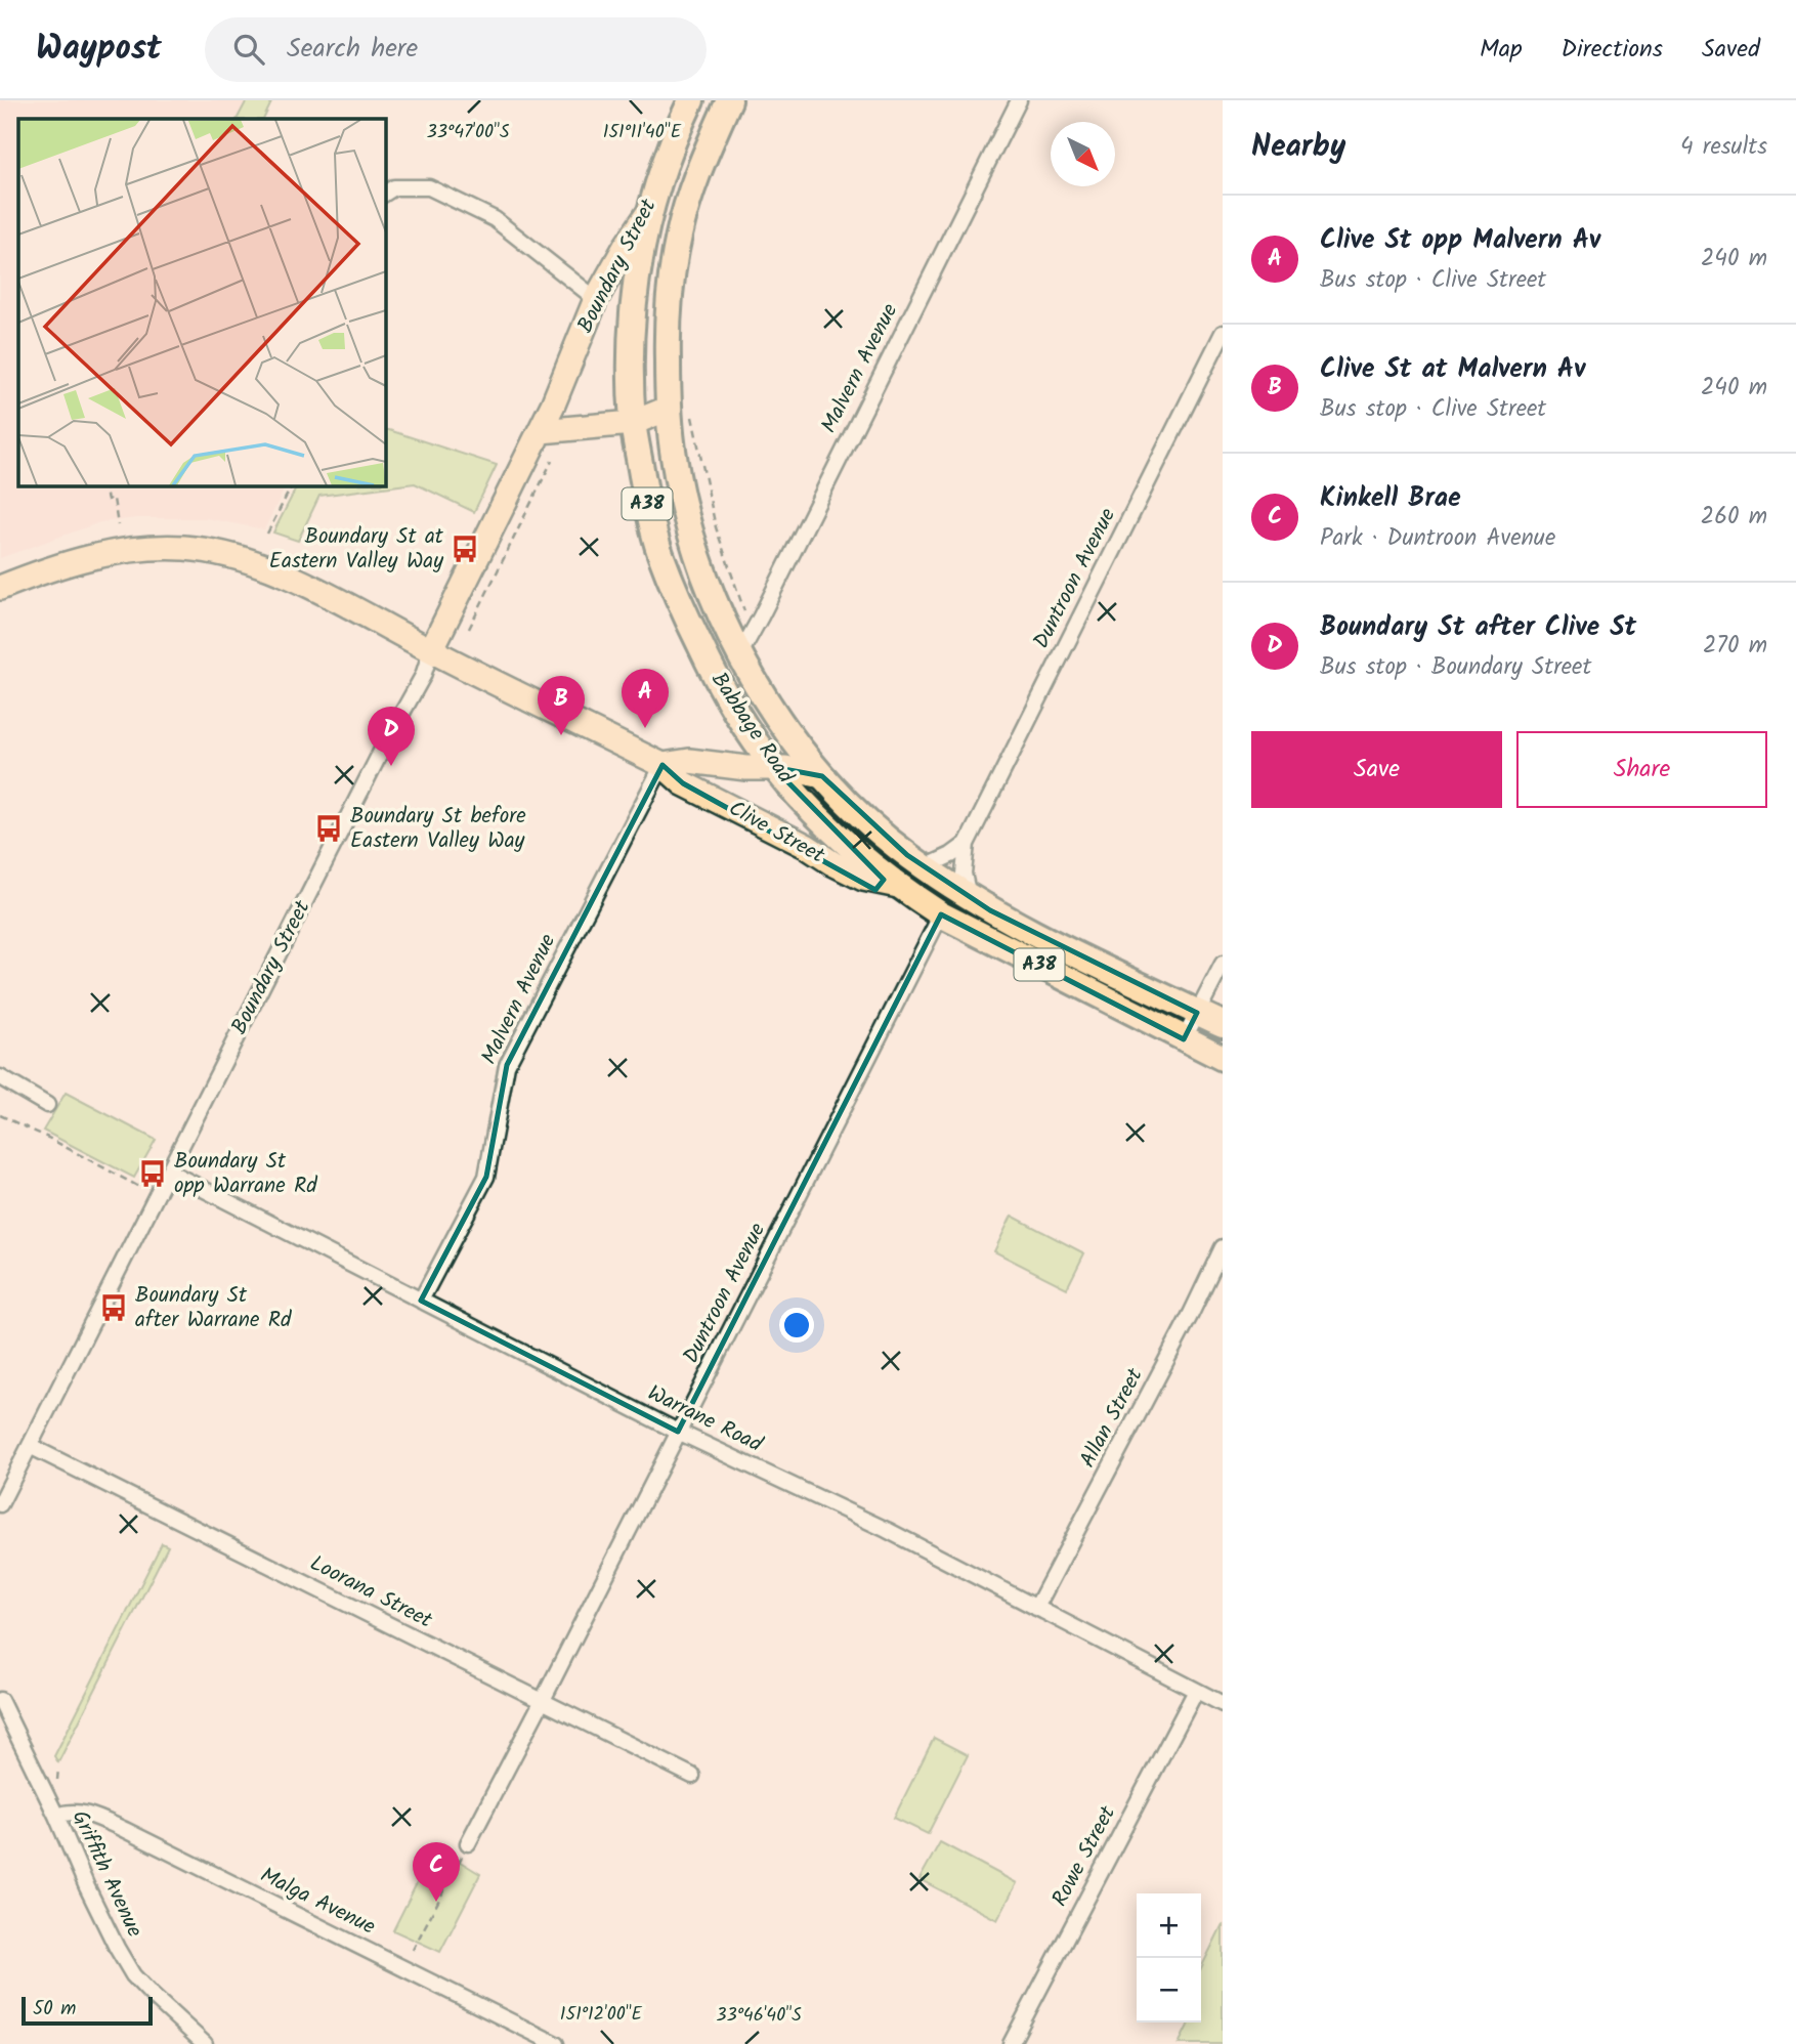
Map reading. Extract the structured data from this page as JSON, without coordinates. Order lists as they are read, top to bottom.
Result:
{
  "streets": {
    "highway": ["Boundary Street", "A38", "Babbage Road"],
    "main road": ["Clive Street"],
    "street": [
      "Malvern Avenue",
      "Duntroon Avenue",
      "Allan Street",
      "Warrane Road",
      "Loorana Street",
      "Rowe Street",
      "Griffith Avenue",
      "Malga Avenue"
    ]
  },
  "crossings": [
    ["Boundary Street", "Babbage Road"],
    ["Boundary Street", "Clive Street"],
    ["Boundary Street", "Warrane Road"],
    ["Boundary Street", "Loorana Street"],
    ["Malvern Avenue", "Babbage Road"],
    ["Malvern Avenue", "Clive Street"],
    ["Malvern Avenue", "Warrane Road"],
    ["Duntroon Avenue", "Babbage Road"],
    ["Duntroon Avenue", "Warrane Road"],
    ["Duntroon Avenue", "Loorana Street"],
    ["Babbage Road", "Clive Street"],
    ["Allan Street", "Warrane Road"],
    ["Warrane Road", "Rowe Street"],
    ["Griffith Avenue", "Malga Avenue"]
  ],
  "places": {
    "bus stop": [
      "Boundary St at Eastern Valley Way",
      "Boundary St before Eastern Valley Way",
      "Boundary St opp Warrane Rd",
      "Boundary St after Warrane Rd"
    ]
  },
  "scale_bar": "50 m",
  "north": "bottom right",
  "page": {
    "header": "Waypost",
    "search": "Search here",
    "nav": ["Map", "Directions", "Saved"],
    "heading": ["Nearby", "4 results"],
    "list": [
      {
        "mark": "A",
        "name": "Clive St opp Malvern Av",
        "note": "Bus stop · Clive Street",
        "value": "240 m"
      },
      {
        "mark": "B",
        "name": "Clive St at Malvern Av",
        "note": "Bus stop · Clive Street",
        "value": "240 m"
      },
      {
        "mark": "C",
        "name": "Kinkell Brae",
        "note": "Park · Duntroon Avenue",
        "value": "260 m"
      },
      {
        "mark": "D",
        "name": "Boundary St after Clive St",
        "note": "Bus stop · Boundary Street",
        "value": "270 m"
      }
    ],
    "pins": [
      "A",
      "B",
      "D",
      "C"
    ],
    "buttons": ["Save", "Share"],
    "map_buttons": ["+", "−"],
    "scale": "50 m"
  },
  "coordinates": [
    "33°47'00\"S",
    "151°11'40\"E",
    "151°12'00\"E",
    "33°46'40\"S"
  ]
}
